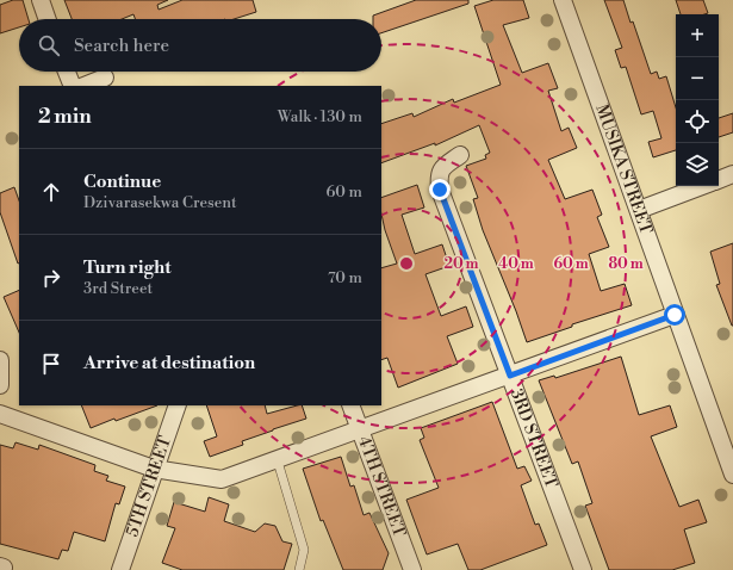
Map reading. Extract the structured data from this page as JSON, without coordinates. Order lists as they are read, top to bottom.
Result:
{
  "streets": {
    "street": [
      "MUSIKA STREET",
      "3RD STREET",
      "5TH STREET",
      "4TH STREET"
    ]
  },
  "page": {
    "map_buttons": ["+", "−"],
    "search": "Search here",
    "heading": ["2 min", "Walk · 130 m"],
    "list": [
      ["Continue", "Dzivarasekwa Cresent", "60 m"],
      ["Turn right", "3rd Street", "70 m"],
      "Arrive at destination"
    ]
  },
  "rings": [
    "20 m",
    "40 m",
    "60 m",
    "80 m"
  ]
}
